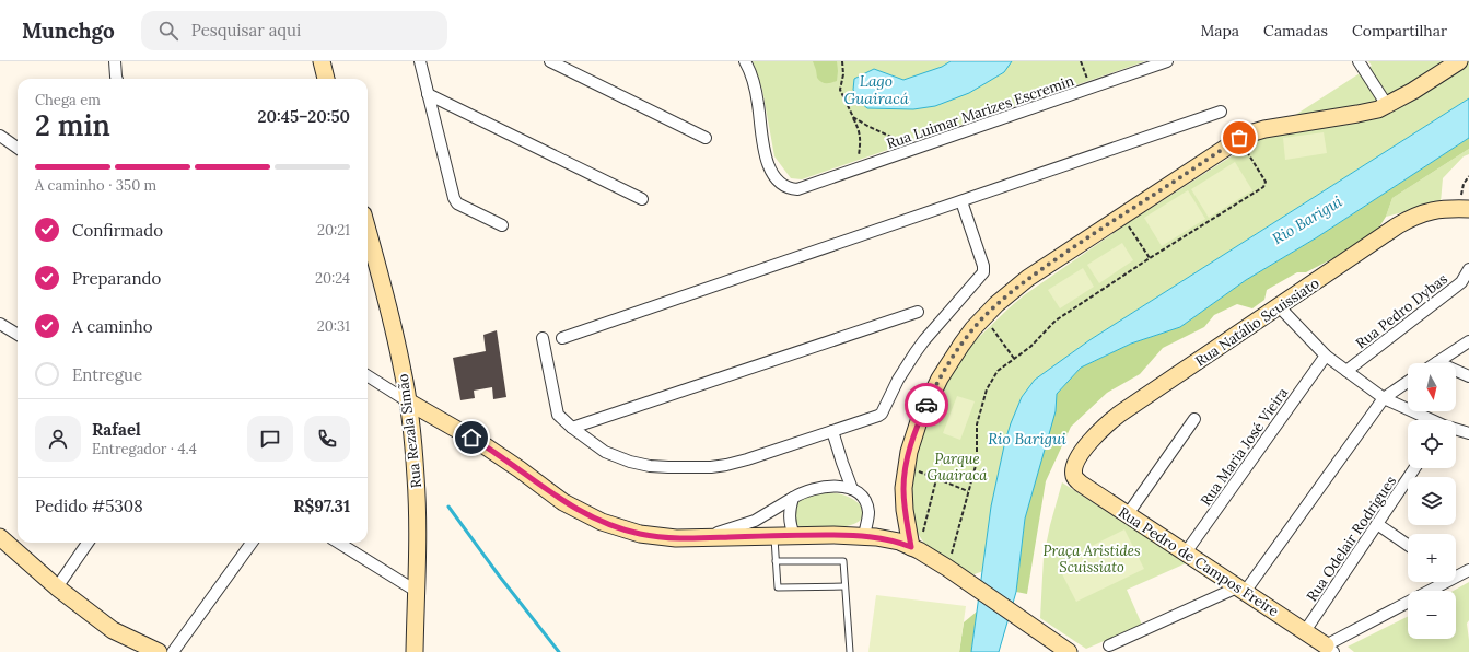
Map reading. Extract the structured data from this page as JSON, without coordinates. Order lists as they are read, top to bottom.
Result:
{
  "streets": {
    "street": [
      "Rua Luimar Marizes Escremin",
      "Rua Pedro Dybas",
      "Rua Natálio Scuissiato",
      "Rua Rezala Simão",
      "Rua Maria José Vieira",
      "Rua Odelair Rodrigues",
      "Rua Pedro de Campos Freire"
    ]
  },
  "crossings": [
    ["Rua Natálio Scuissiato", "Rua Pedro de Campos Freire"],
    ["Rua Maria José Vieira", "Rua Pedro de Campos Freire"],
    ["Rua Odelair Rodrigues", "Rua Pedro de Campos Freire"]
  ],
  "water": ["Lago Guairacá", "Rio Barigui"],
  "parks": ["Parque Guairacá", "Praça Aristides Scuissiato"],
  "north": "bottom",
  "page": {
    "header": "Munchgo",
    "search": "Pesquisar aqui",
    "nav": ["Mapa", "Camadas", "Compartilhar"],
    "heading": ["2 min", "Chega em", "20:45–20:50"],
    "panel": [
      "Rafael",
      "Entregador · 4.4",
      "Pedido #5308",
      "R$97.31"
    ],
    "bar": "A caminho · 350 m",
    "list": [
      ["Confirmado", "20:21"],
      ["Preparando", "20:24"],
      ["A caminho", "20:31"],
      "Entregue"
    ],
    "map_buttons": ["+", "−"]
  }
}
